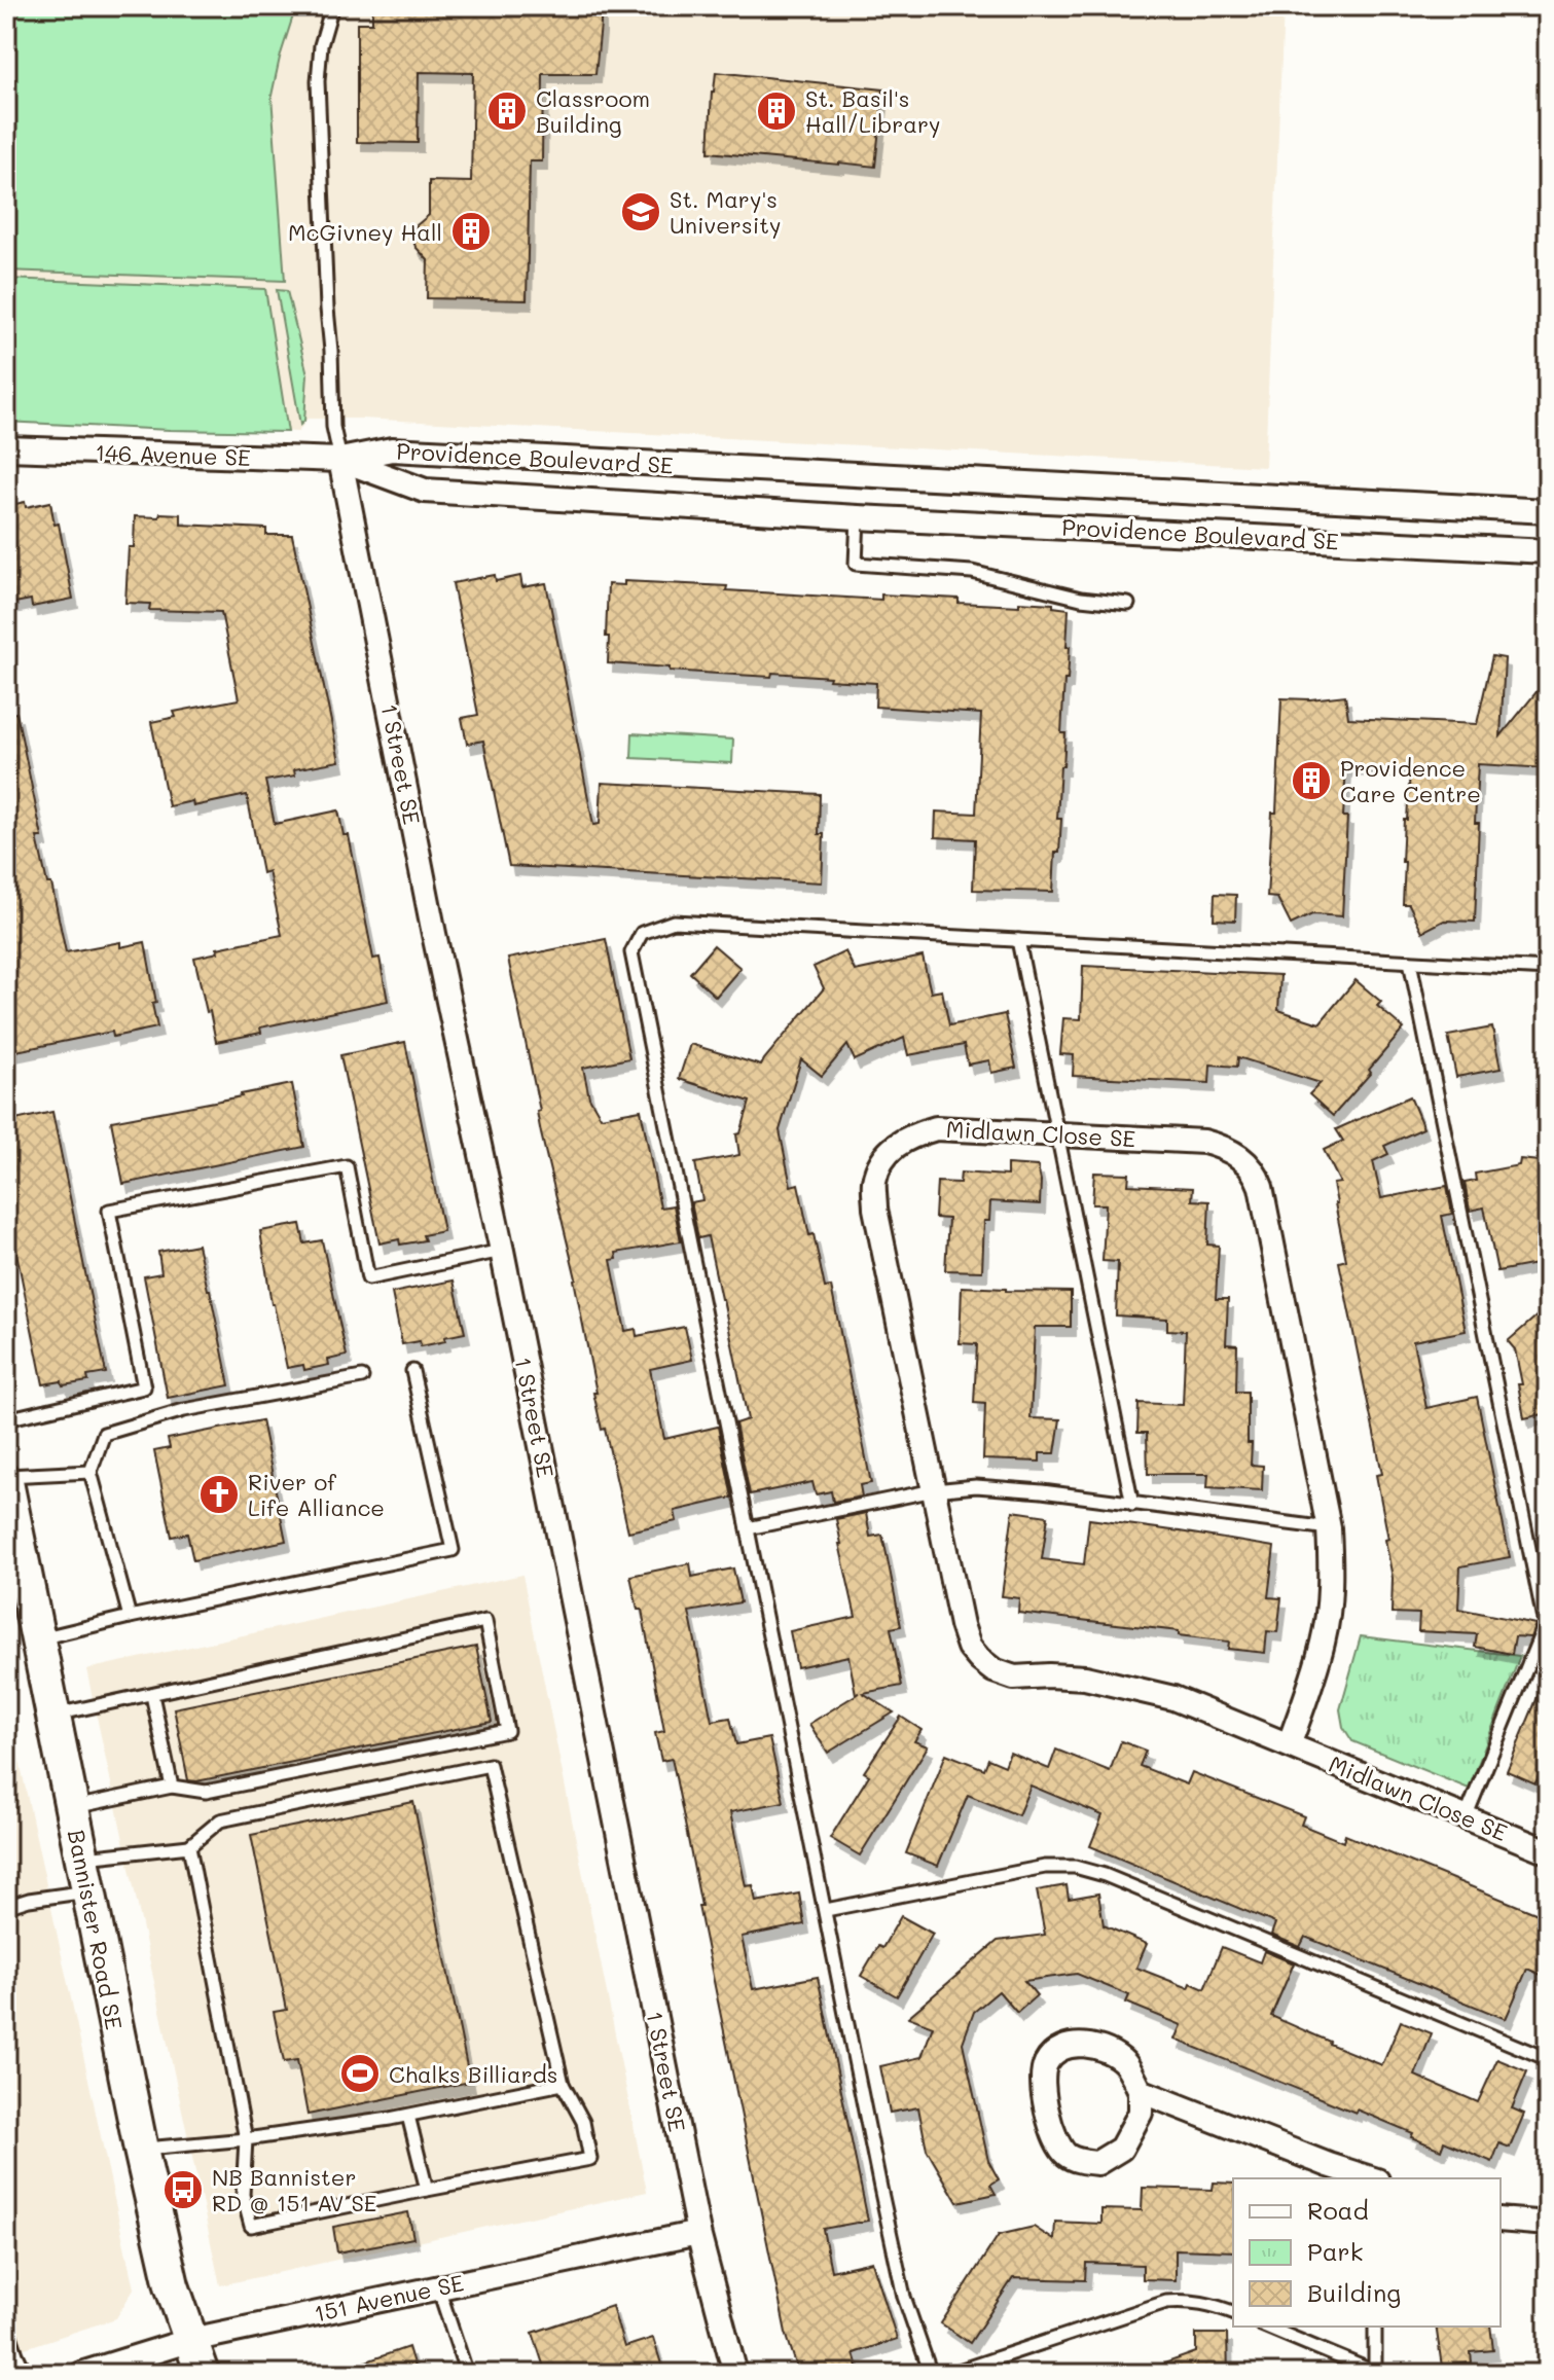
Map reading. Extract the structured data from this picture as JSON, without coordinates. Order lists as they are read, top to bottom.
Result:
{
  "streets": {
    "street": [
      "146 Avenue SE",
      "Providence Boulevard SE",
      "1 Street SE",
      "Midlawn Close SE",
      "Bannister Road SE",
      "151 Avenue SE"
    ]
  },
  "crossings": [
    ["146 Avenue SE", "Providence Boulevard SE"],
    ["146 Avenue SE", "1 Street SE"],
    ["Providence Boulevard SE", "1 Street SE"],
    ["1 Street SE", "151 Avenue SE"],
    ["Bannister Road SE", "151 Avenue SE"]
  ],
  "places": {
    "building": [
      "Classroom Building",
      "St. Basil's Hall/Library",
      "McGivney Hall",
      "Providence Care Centre"
    ],
    "school or university": ["St. Mary's University"],
    "church": ["River of Life Alliance"],
    "sports": ["Chalks Billiards"],
    "bus stop": ["NB Bannister RD @ 151 AV SE"]
  },
  "legend": ["Road", "Park", "Building"]
}
